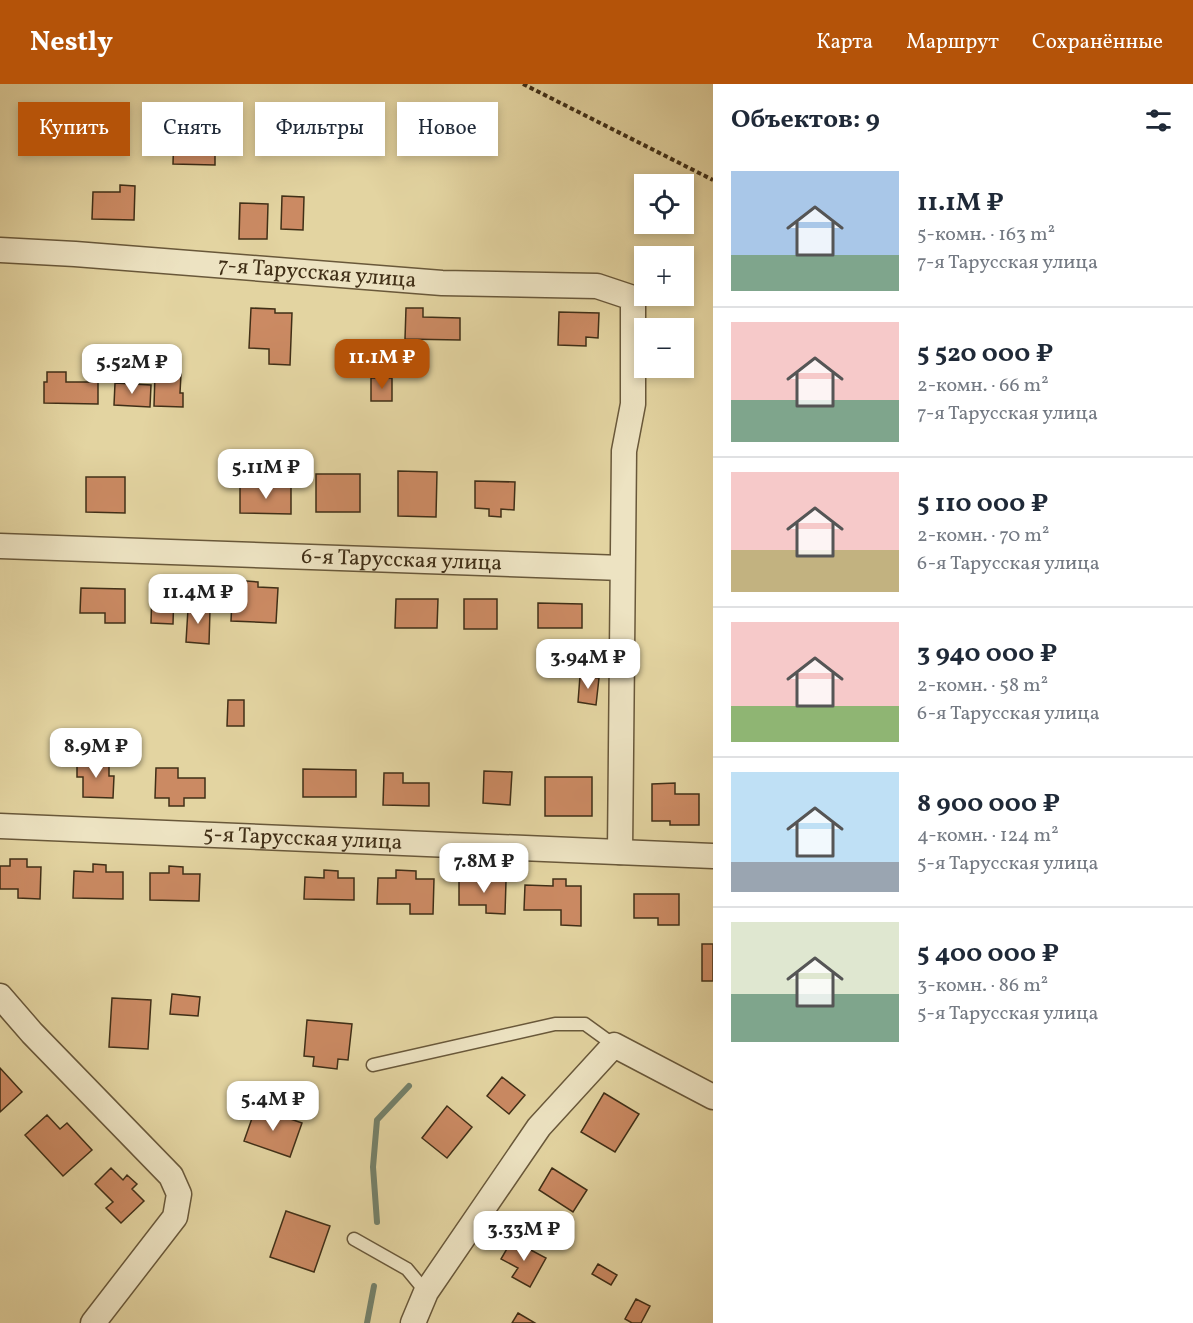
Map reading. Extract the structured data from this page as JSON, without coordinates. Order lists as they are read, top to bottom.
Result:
{
  "streets": {
    "street": ["7-я Тарусская улица", "6-я Тарусская улица", "5-я Тарусская улица"]
  },
  "crossings": [
    ["7-я Тарусская улица", "6-я Тарусская улица"]
  ],
  "page": {
    "header": "Nestly",
    "nav": ["Карта", "Маршрут", "Сохранённые"],
    "heading": "Объектов: 9",
    "chip": [
      "Купить",
      "Снять",
      "Фильтры",
      "Новое"
    ],
    "list": [
      {
        "name": "11.1M ₽",
        "note": "5-комн. · 163 m² · 7-я Тарусская улица"
      },
      {
        "name": "5 520 000 ₽",
        "note": "2-комн. · 66 m² · 7-я Тарусская улица"
      },
      {
        "name": "5 110 000 ₽",
        "note": "2-комн. · 70 m² · 6-я Тарусская улица"
      },
      {
        "name": "3 940 000 ₽",
        "note": "2-комн. · 58 m² · 6-я Тарусская улица"
      },
      {
        "name": "8 900 000 ₽",
        "note": "4-комн. · 124 m² · 5-я Тарусская улица"
      },
      {
        "name": "5 400 000 ₽",
        "note": "3-комн. · 86 m² · 5-я Тарусская улица"
      }
    ],
    "map_buttons": ["+", "−"],
    "price": [
      "11.1M ₽",
      "5.52M ₽",
      "5.11M ₽",
      "11.4M ₽",
      "3.94M ₽",
      "8.9M ₽",
      "7.8M ₽",
      "5.4M ₽",
      "3.33M ₽"
    ]
  }
}
